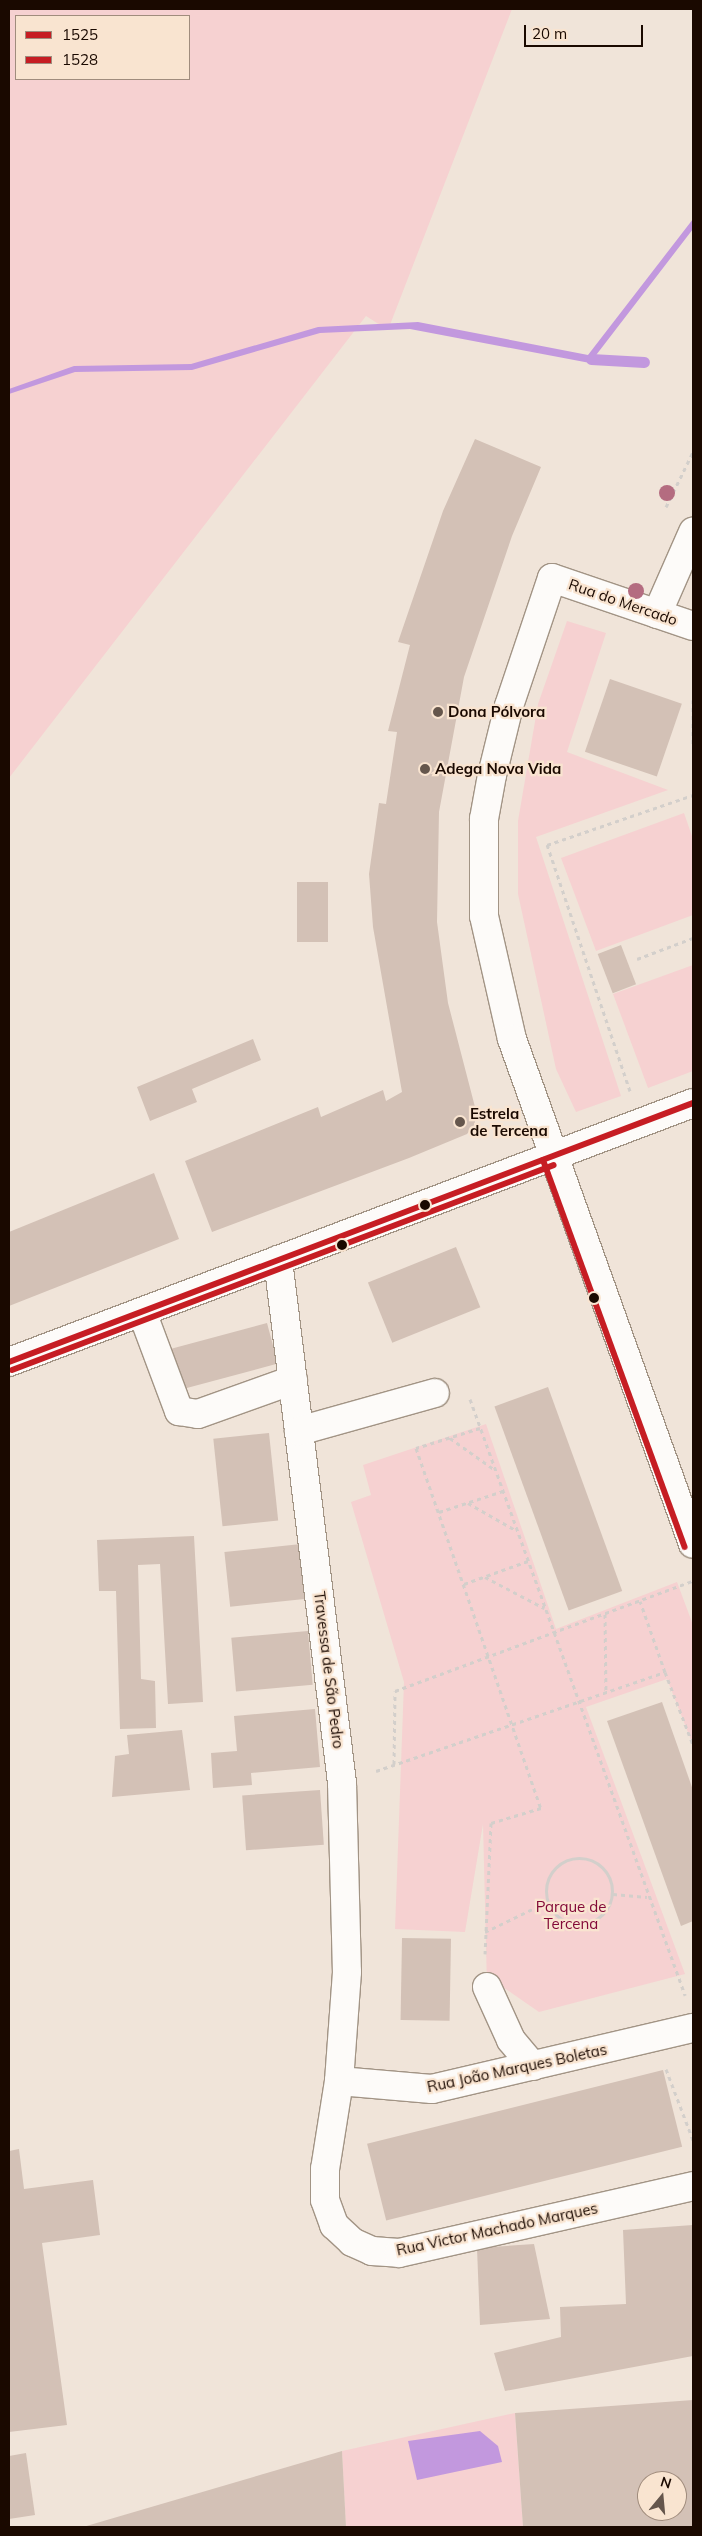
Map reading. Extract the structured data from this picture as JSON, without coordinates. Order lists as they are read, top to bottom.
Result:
{
  "streets": {
    "street": [
      "Rua do Mercado",
      "Travessa de São Pedro",
      "Rua João Marques Boletas",
      "Rua Victor Machado Marques"
    ]
  },
  "crossings": [
    ["Travessa de São Pedro", "Rua João Marques Boletas"],
    ["Travessa de São Pedro", "Rua Victor Machado Marques"],
    ["Rua João Marques Boletas", "Rua Victor Machado Marques"]
  ],
  "parks": ["Parque de Tercena"],
  "places": ["Dona Pólvora", "Adega Nova Vida", "Estrela de Tercena"],
  "lines": ["transit line 1525", "transit line 1528"],
  "legend": ["1525", "1528"],
  "scale_bar": "20 m",
  "north": "top"
}
